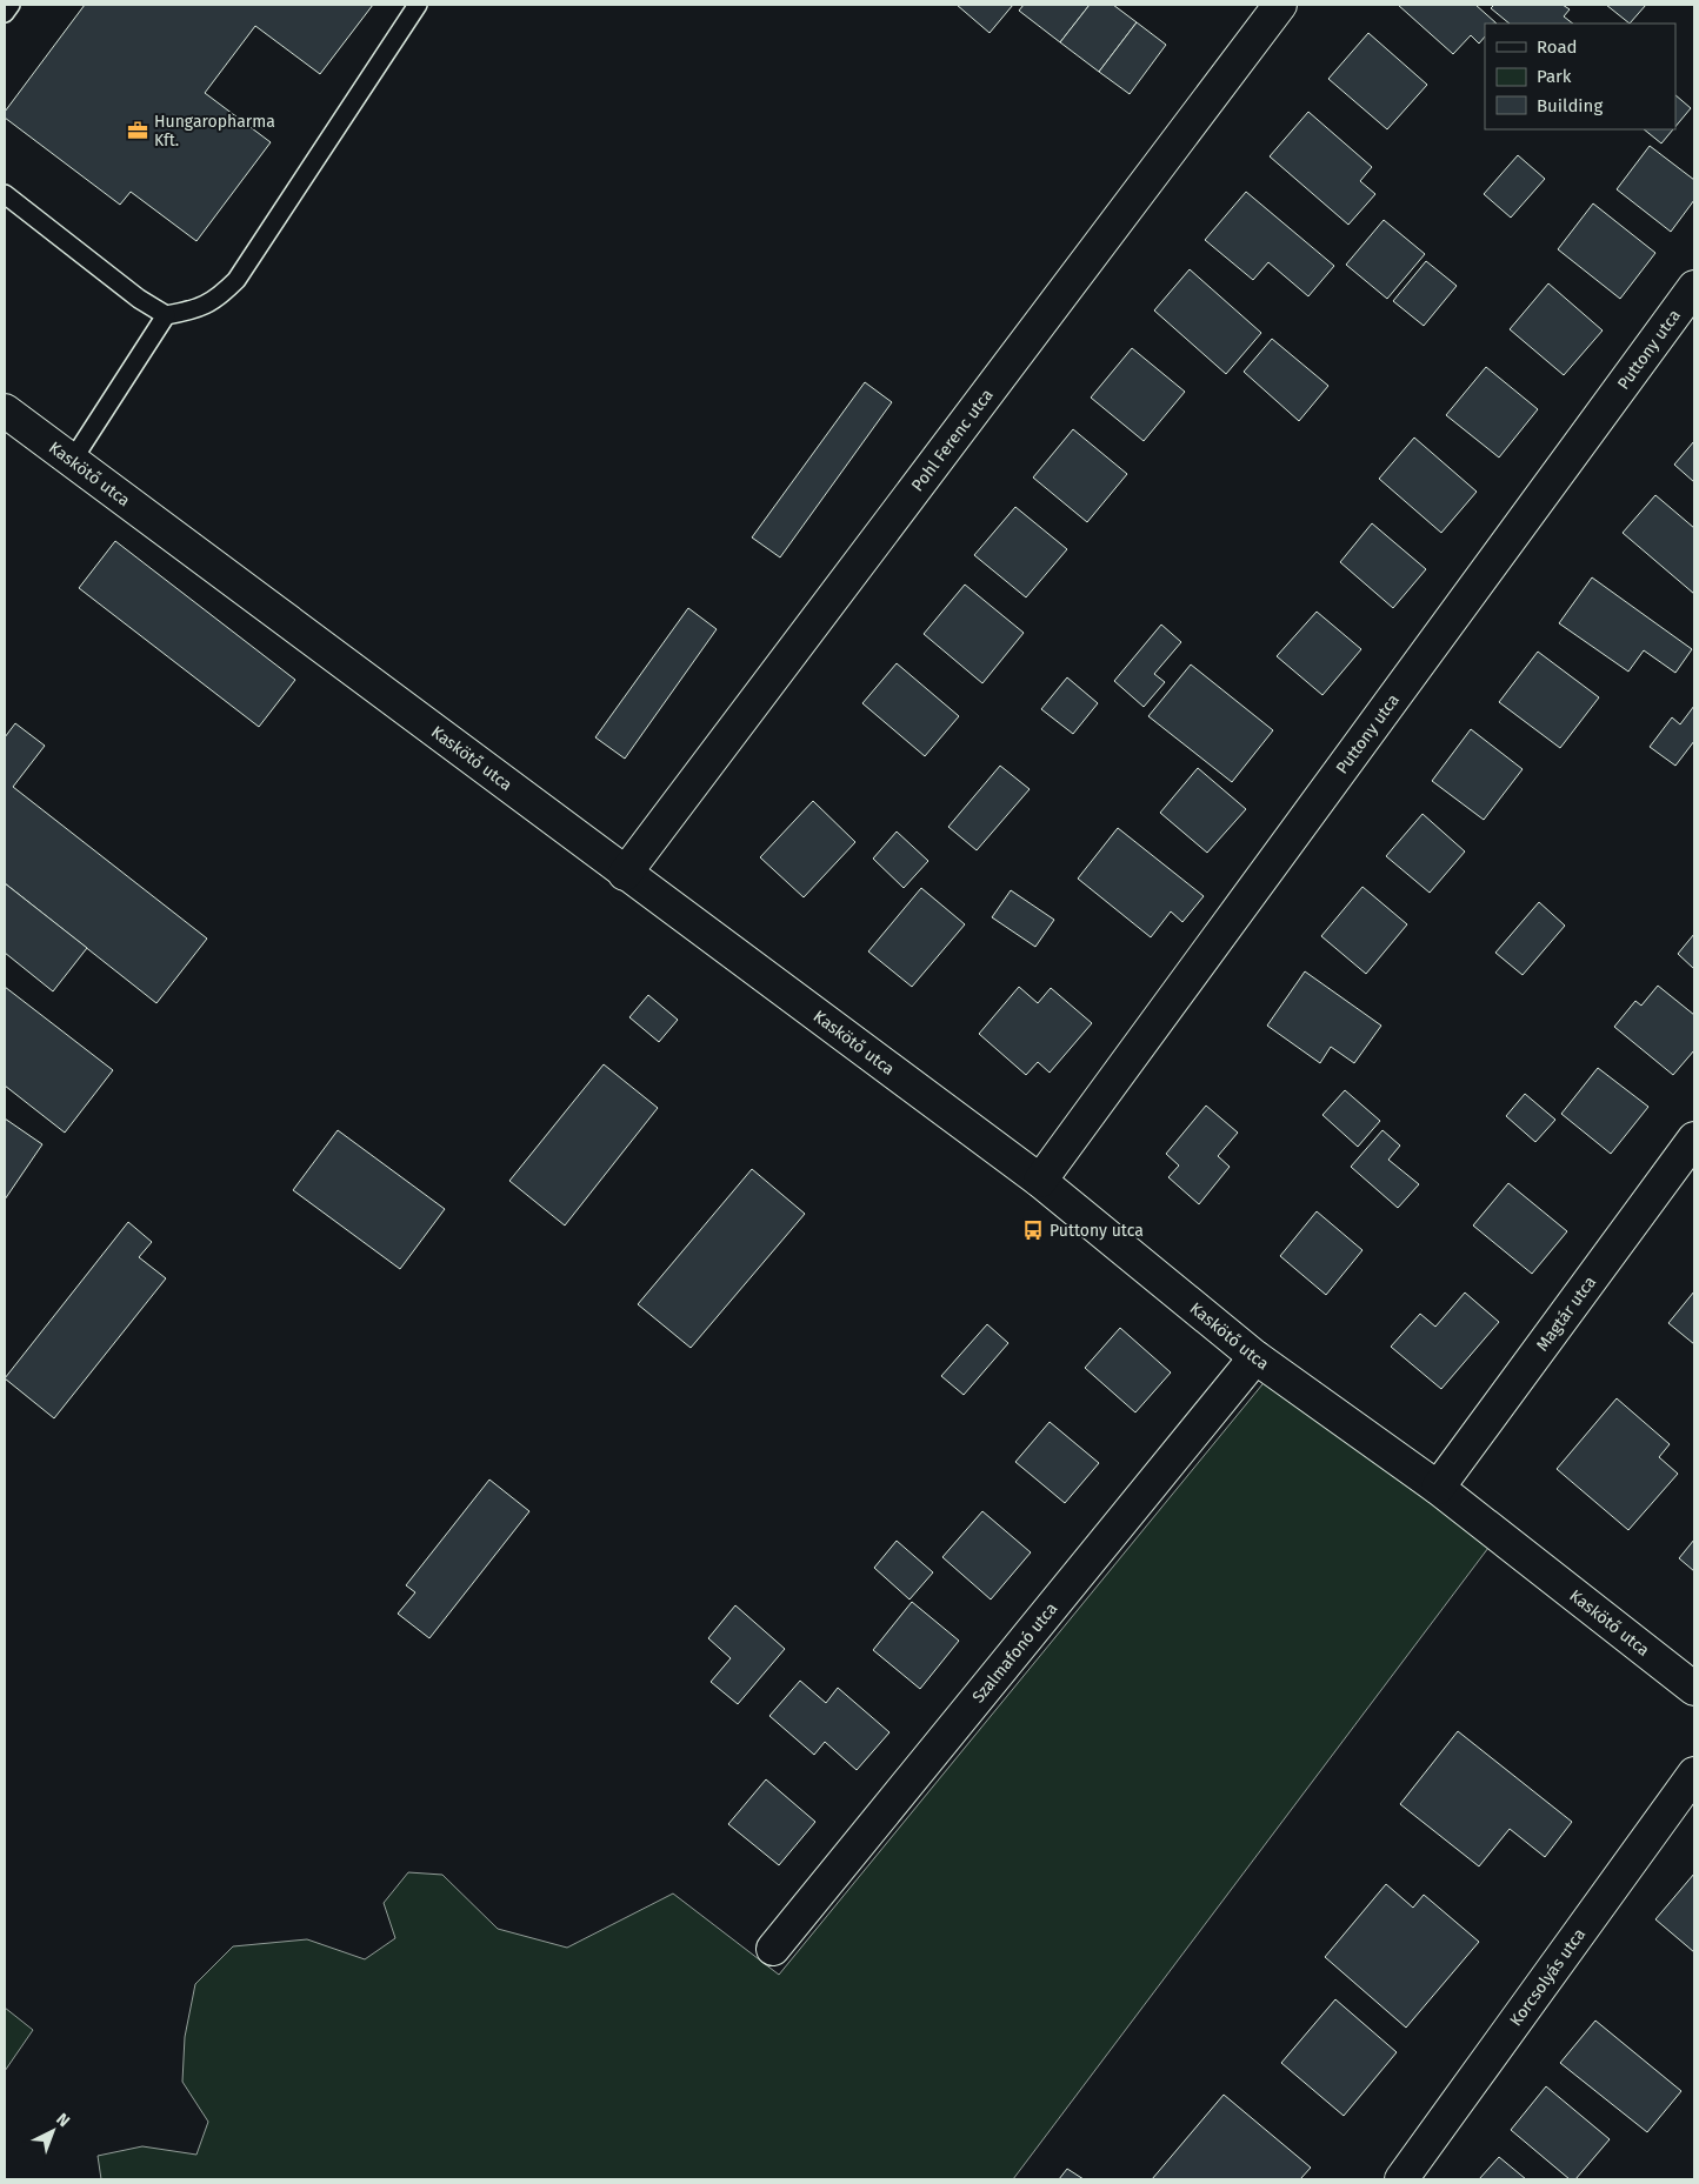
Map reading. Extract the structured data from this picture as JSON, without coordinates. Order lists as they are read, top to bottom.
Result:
{
  "streets": {
    "street": [
      "Puttony utca",
      "Pohl Ferenc utca",
      "Kaskötő utca",
      "Magtár utca",
      "Szalmafonó utca",
      "Korcsolyás utca"
    ]
  },
  "crossings": [
    ["Puttony utca", "Kaskötő utca"],
    ["Pohl Ferenc utca", "Kaskötő utca"],
    ["Kaskötő utca", "Magtár utca"],
    ["Kaskötő utca", "Szalmafonó utca"]
  ],
  "places": {
    "office": ["Hungaropharma Kft."],
    "bus stop": ["Puttony utca"]
  },
  "legend": ["Road", "Park", "Building"],
  "north": "top right"
}
